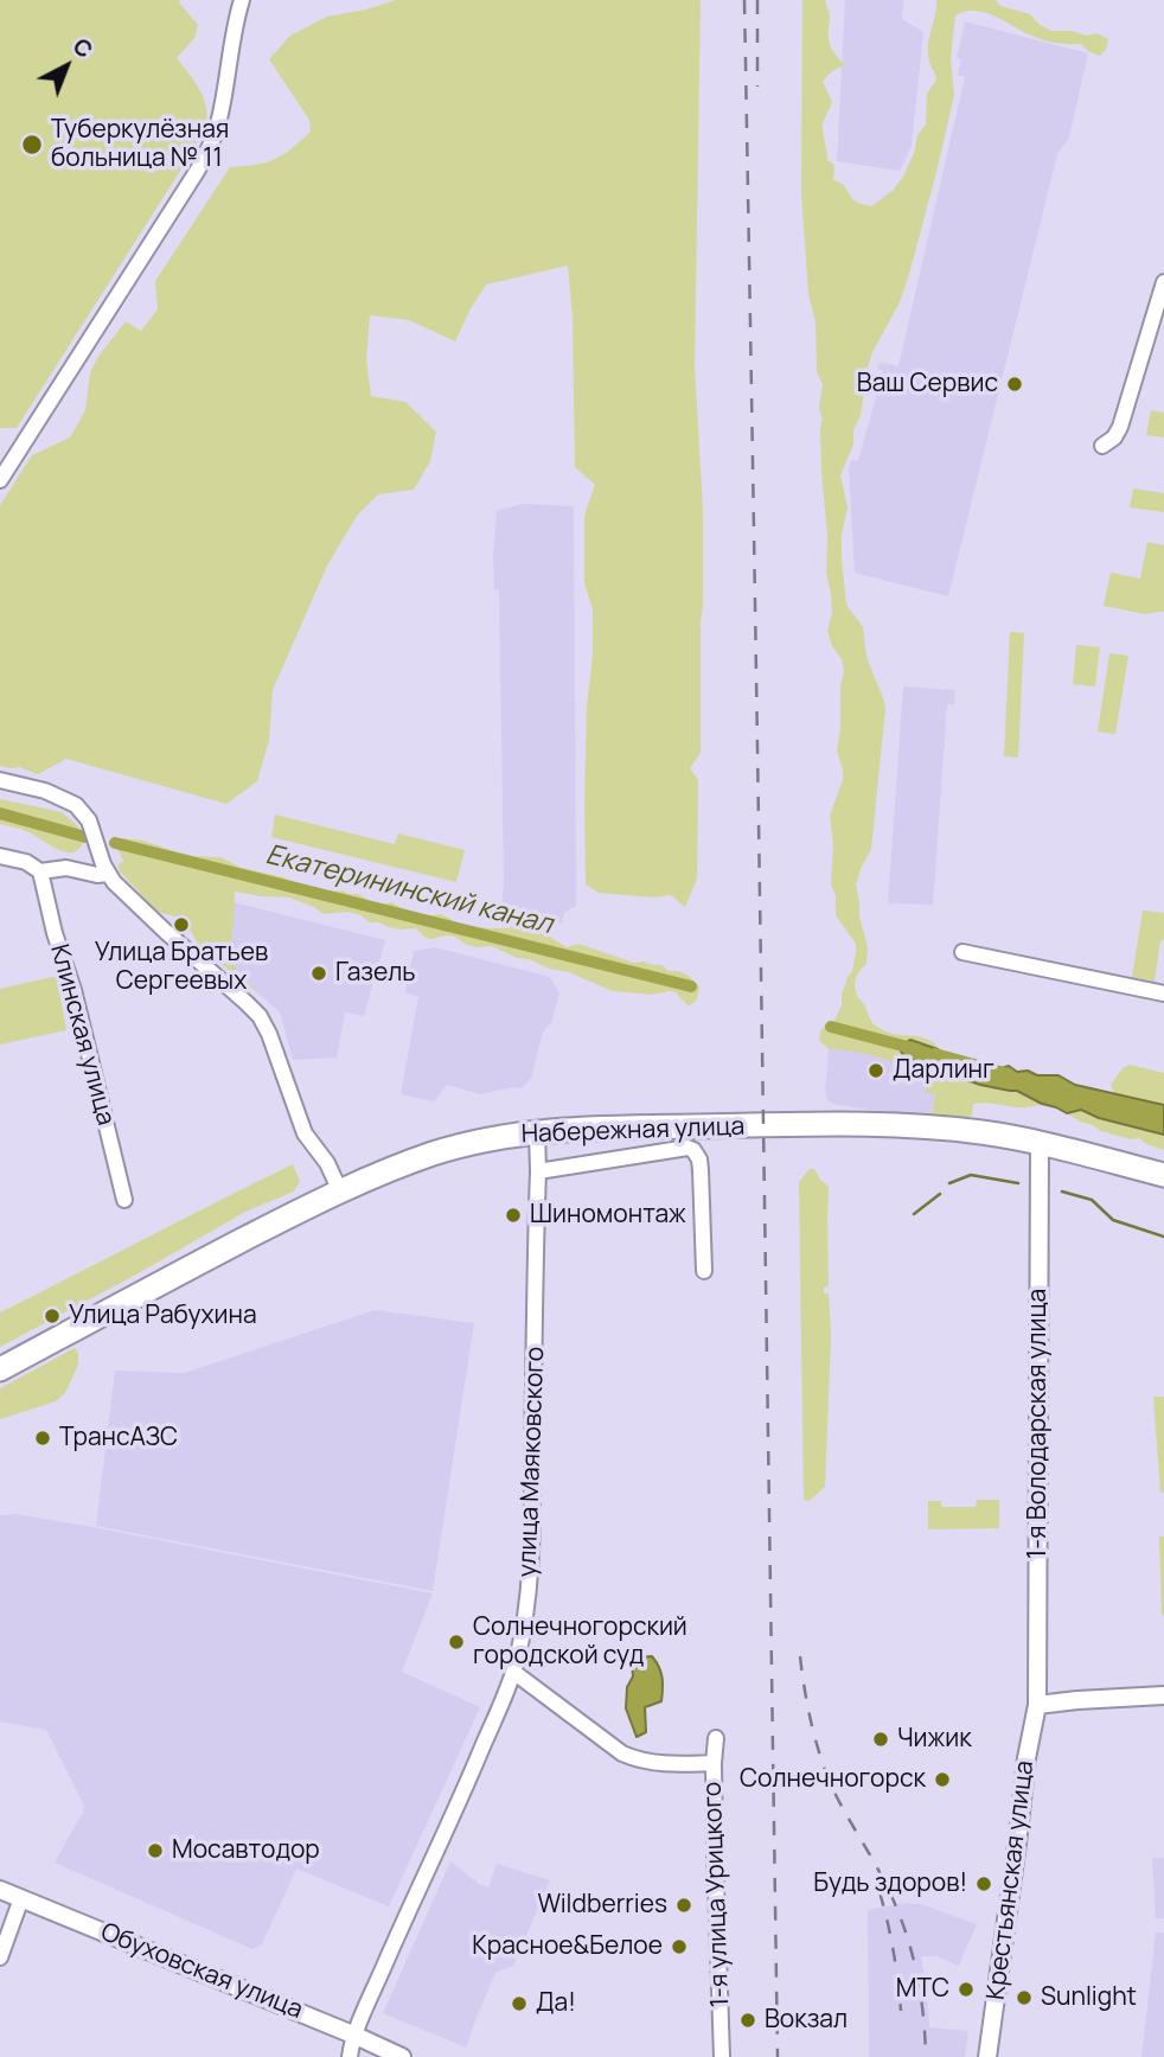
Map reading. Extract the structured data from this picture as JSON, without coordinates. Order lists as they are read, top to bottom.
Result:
{
  "streets": {
    "main road": ["Набережная улица"],
    "street": [
      "Клинская улица",
      "1-я Володарская улица",
      "улица Маяковского",
      "Крестьянская улица",
      "1-я улица Урицкого",
      "Обуховская улица"
    ]
  },
  "crossings": [
    ["Набережная улица", "1-я Володарская улица"],
    ["Набережная улица", "улица Маяковского"],
    ["1-я Володарская улица", "Крестьянская улица"],
    ["улица Маяковского", "1-я улица Урицкого"],
    ["улица Маяковского", "Обуховская улица"]
  ],
  "water": ["Екатерининский канал"],
  "places": [
    "Туберкулёзная больница № 11",
    "Ваш Сервис",
    "Улица Братьев Сергеевых",
    "Газель",
    "Дарлинг",
    "Шиномонтаж",
    "Улица Рабухина",
    "ТрансАЗС",
    "Солнечногорский городской суд",
    "Чижик",
    "Солнечногорск",
    "Мосавтодор",
    "Будь здоров!",
    "Wildberries",
    "Красное&Белое",
    "МТС",
    "Sunlight",
    "Да!",
    "Вокзал"
  ],
  "north": "top right"
}
